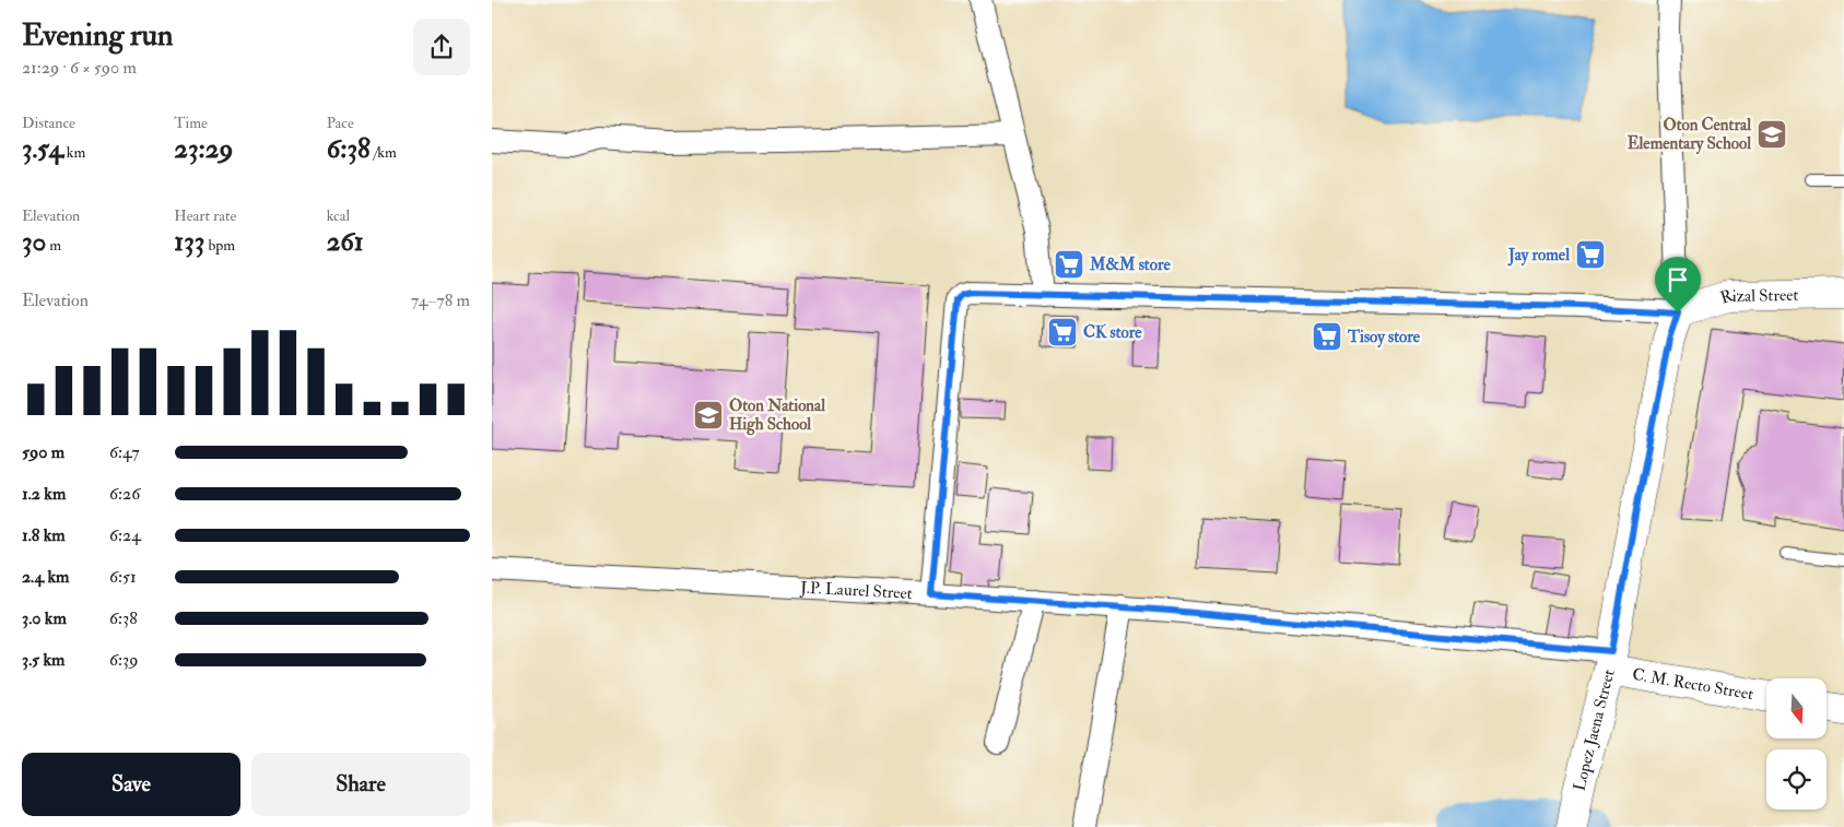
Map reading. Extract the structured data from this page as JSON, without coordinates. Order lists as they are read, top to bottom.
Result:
{
  "streets": {
    "main road": ["Rizal Street", "C. M. Recto Street", "Lopez Jaena Street"],
    "street": ["J.P. Laurel Street"]
  },
  "crossings": [
    ["Rizal Street", "Lopez Jaena Street"],
    ["J.P. Laurel Street", "C. M. Recto Street"],
    ["J.P. Laurel Street", "Lopez Jaena Street"],
    ["C. M. Recto Street", "Lopez Jaena Street"]
  ],
  "places": {
    "school or university": ["Oton Central Elementary School", "Oton National High School"],
    "supermarket": [
      "Jay romel",
      "M&M store",
      "CK store",
      "Tisoy store"
    ]
  },
  "north": "bottom",
  "page": {
    "heading": ["Evening run", "21:29 · 6 × 590 m"],
    "stats": [
      ["Distance", "3.54 km"],
      ["Time", "23:29"],
      ["Pace", "6:38 /km"],
      ["Elevation", "30 m"],
      ["Heart rate", "133 bpm"],
      ["kcal", "261"]
    ],
    "chart": ["Elevation", "74–78 m"],
    "list": [
      {
        "name": "590 m",
        "note": "6:47"
      },
      {
        "name": "1.2 km",
        "note": "6:26"
      },
      {
        "name": "1.8 km",
        "note": "6:24"
      },
      {
        "name": "2.4 km",
        "note": "6:51"
      },
      {
        "name": "3.0 km",
        "note": "6:38"
      },
      {
        "name": "3.5 km",
        "note": "6:39"
      }
    ],
    "buttons": ["Save", "Share"]
  }
}
